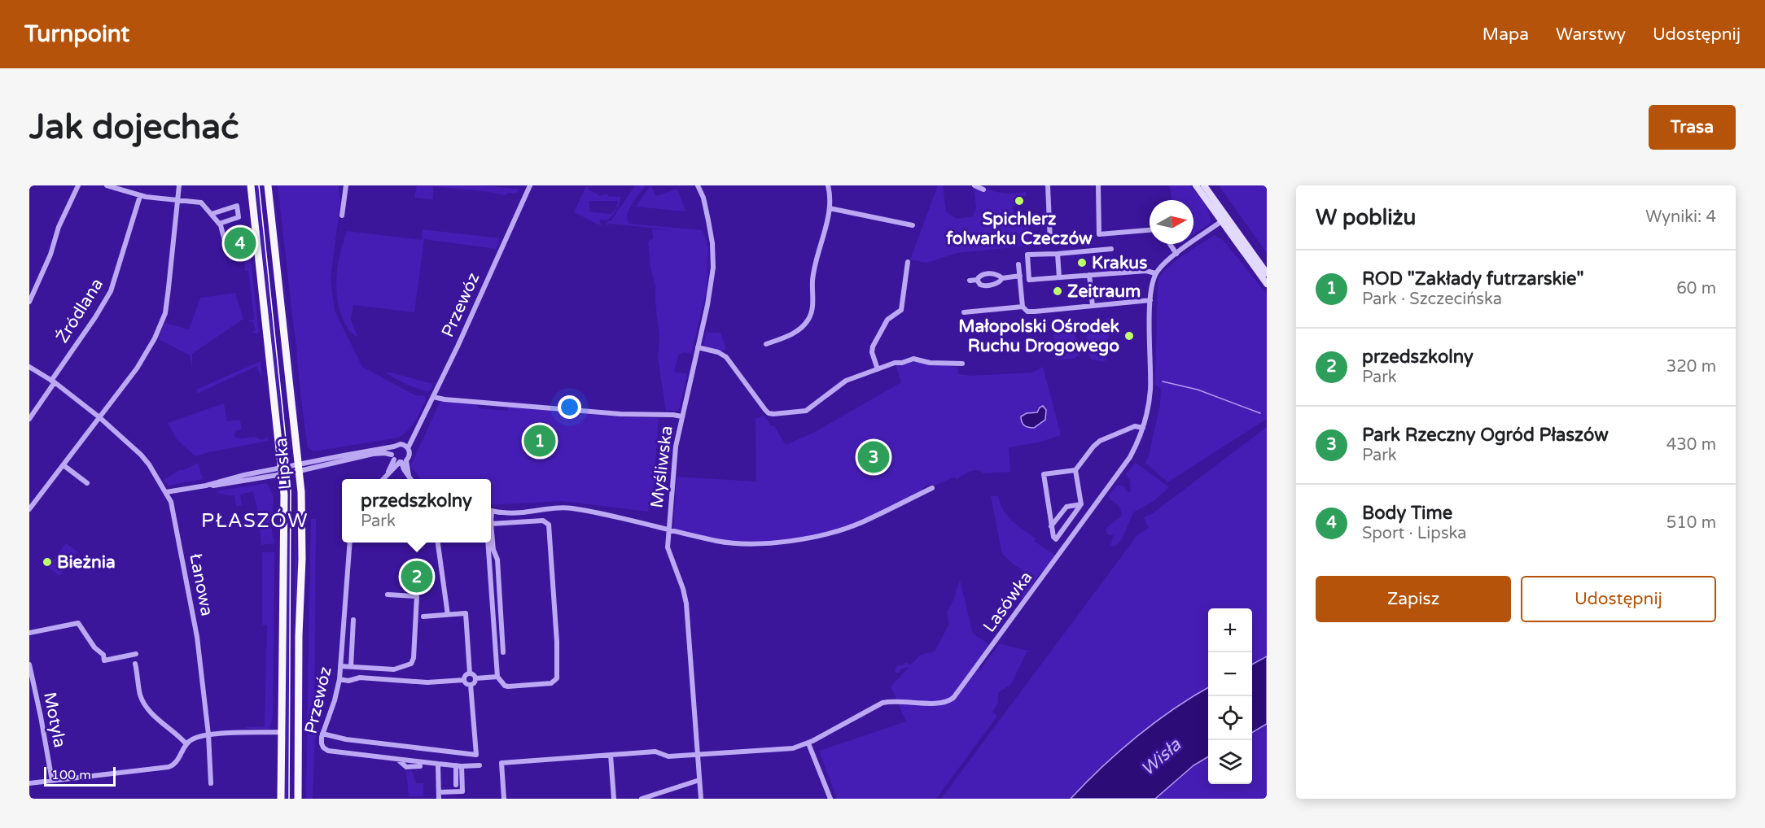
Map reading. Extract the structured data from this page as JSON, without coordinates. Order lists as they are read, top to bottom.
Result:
{
  "streets": {
    "main road": ["Lipska"],
    "street": [
      "Przewóz",
      "Źródlana",
      "Myśliwska",
      "Łanowa",
      "Lasówka",
      "Motyla"
    ]
  },
  "crossings": [
    ["Źródlana", "Łanowa"]
  ],
  "districts": ["PŁASZÓW"],
  "water": ["Wisła"],
  "places": [
    "Spichlerz folwarku Czeczów",
    "Krakus",
    "Zeitraum",
    "Małopolski Ośrodek Ruchu Drogowego",
    "Bieżnia"
  ],
  "scale_bar": "100 m",
  "north": "right",
  "page": {
    "header": "Turnpoint",
    "nav": ["Mapa", "Warstwy", "Udostępnij"],
    "buttons": [
      "Trasa",
      ["Zapisz", "Udostępnij"]
    ],
    "title": "Jak dojechać",
    "heading": ["W pobliżu", "Wyniki: 4"],
    "pins": [
      "4",
      "1",
      "3",
      "2"
    ],
    "list": [
      {
        "mark": "1",
        "name": "ROD \"Zakłady futrzarskie\"",
        "note": "Park · Szczecińska",
        "value": "60 m"
      },
      {
        "mark": "2",
        "name": "przedszkolny",
        "note": "Park",
        "value": "320 m"
      },
      {
        "mark": "3",
        "name": "Park Rzeczny Ogród Płaszów",
        "note": "Park",
        "value": "430 m"
      },
      {
        "mark": "4",
        "name": "Body Time",
        "note": "Sport · Lipska",
        "value": "510 m"
      }
    ],
    "popup": ["przedszkolny", "Park"],
    "map_buttons": ["+", "−"],
    "scale": "100 m"
  }
}
